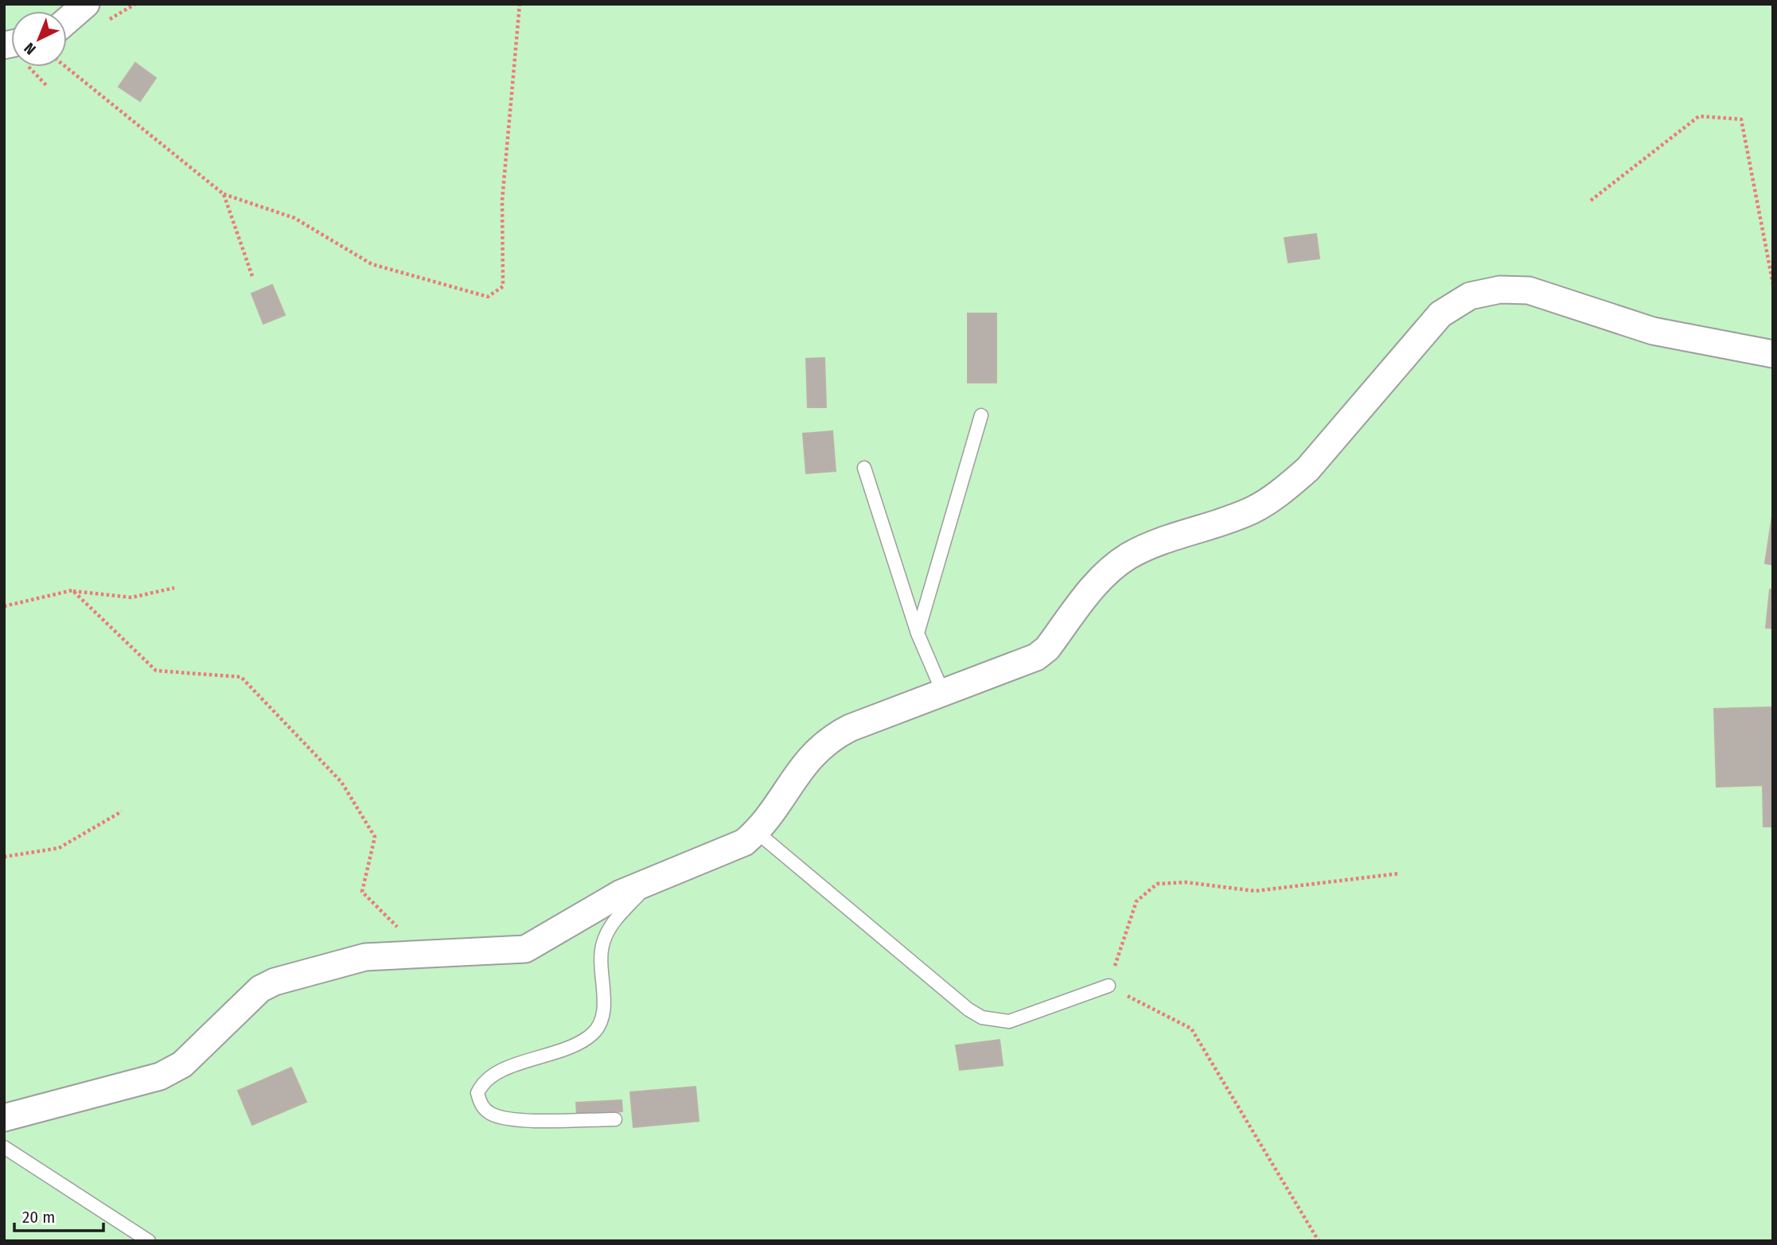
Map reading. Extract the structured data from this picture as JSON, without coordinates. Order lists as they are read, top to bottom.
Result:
{
  "scale_bar": "20 m",
  "north": "bottom left"
}
